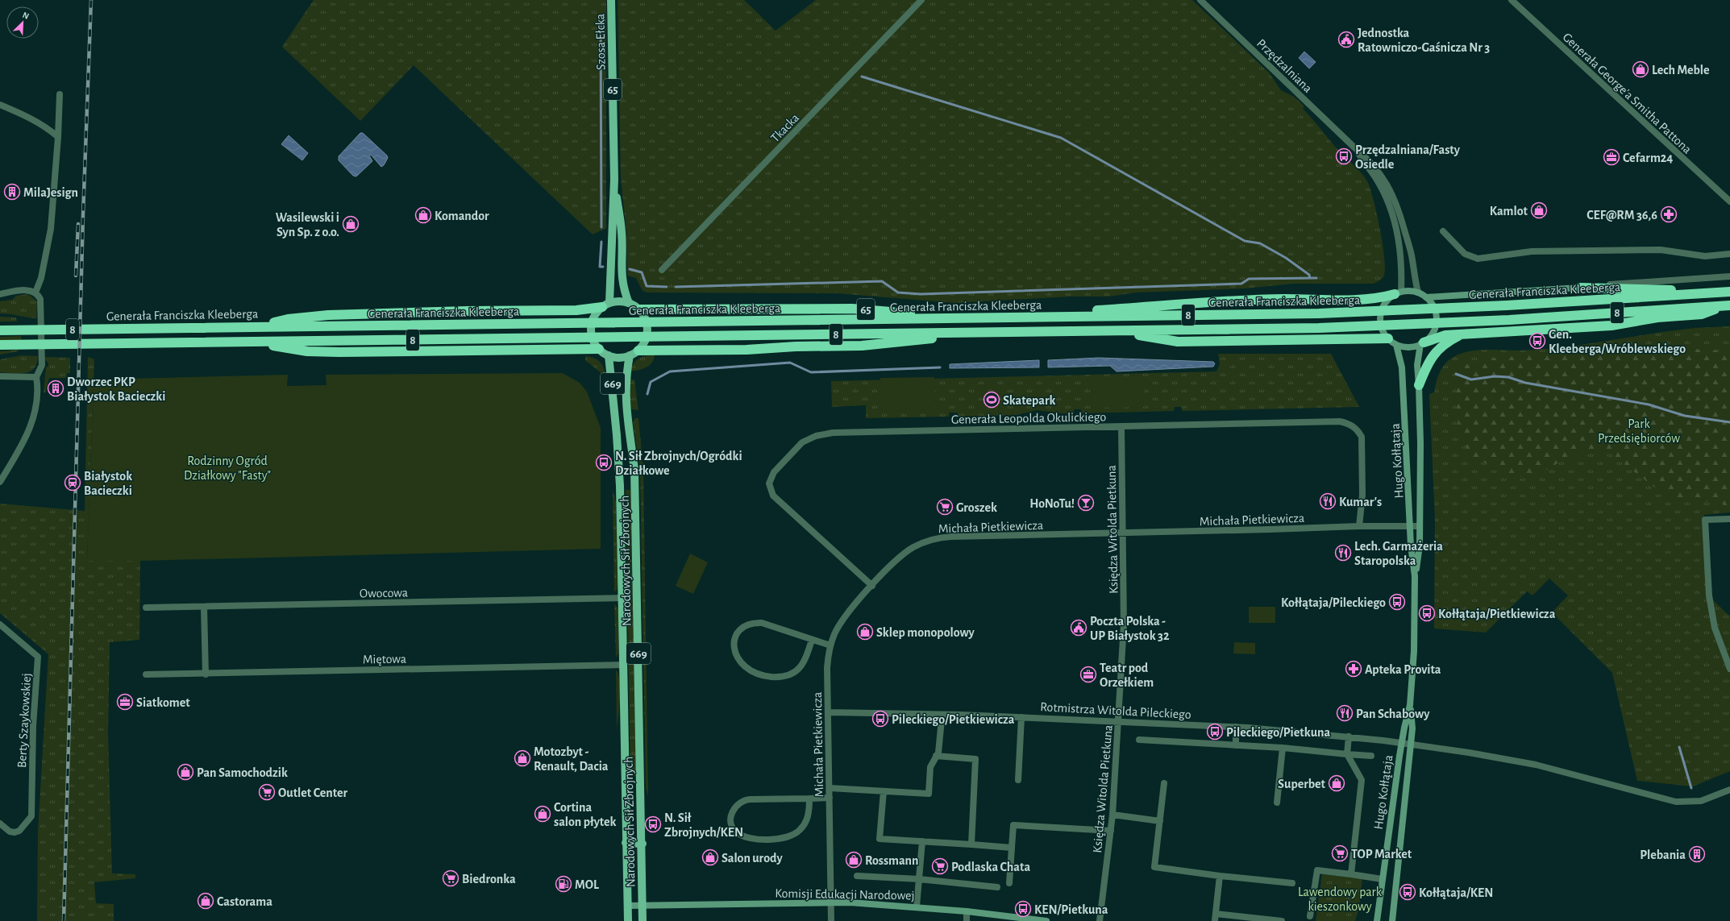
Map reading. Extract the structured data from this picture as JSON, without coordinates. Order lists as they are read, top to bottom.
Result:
{
  "streets": {
    "highway": ["65", "Generała Franciszka Kleeberga", "8"],
    "main road": ["Szosa Ełcka", "669", "Narodowych Sił Zbrojnych"],
    "street": [
      "Przędzalniana",
      "Generała George'a Smitha Pattona",
      "Tkacka",
      "Generała Leopolda Okulickiego",
      "Hugo Kołłątaja",
      "Michała Pietkiewicza",
      "Księdza Witolda Pietkuna",
      "Owocowa",
      "Miętowa",
      "Rotmistrza Witolda Pileckiego",
      "Berty Szaykowskiej",
      "Komisji Edukacji Narodowej"
    ]
  },
  "crossings": [
    ["Szosa Ełcka", "65"],
    ["Szosa Ełcka", "Narodowych Sił Zbrojnych"],
    ["Przędzalniana", "Hugo Kołłątaja"],
    ["65", "Generała Franciszka Kleeberga"],
    ["65", "Narodowych Sił Zbrojnych"],
    ["Generała Leopolda Okulickiego", "Michała Pietkiewicza"],
    ["Generała Leopolda Okulickiego", "Księdza Witolda Pietkuna"],
    ["Hugo Kołłątaja", "Michała Pietkiewicza"],
    ["Hugo Kołłątaja", "Rotmistrza Witolda Pileckiego"],
    ["Michała Pietkiewicza", "Księdza Witolda Pietkuna"],
    ["Michała Pietkiewicza", "Rotmistrza Witolda Pileckiego"],
    ["Michała Pietkiewicza", "Komisji Edukacji Narodowej"],
    ["Księdza Witolda Pietkuna", "Rotmistrza Witolda Pileckiego"],
    ["Narodowych Sił Zbrojnych", "Owocowa"],
    ["Narodowych Sił Zbrojnych", "Miętowa"],
    ["Narodowych Sił Zbrojnych", "Komisji Edukacji Narodowej"]
  ],
  "parks": ["Park Przedsiębiorców", "Rodzinny Ogród Działkowy \"Fasty\"", "Lawendowy park kieszonkowy"],
  "places": {
    "public building": ["Jednostka Ratowniczo-Gaśnicza Nr 3", "Poczta Polska - UP Białystok 32"],
    "shop": [
      "Lech Meble",
      "Kamlot",
      "Komandor",
      "Wasilewski i Syn Sp. z o.o.",
      "Sklep monopolowy",
      "Motozbyt - Renault, Dacia",
      "Pan Samochodzik",
      "Superbet",
      "Cortina salon płytek",
      "Salon urody",
      "Rossmann",
      "Castorama"
    ],
    "bus stop": [
      "Przędzalniana/Fasty Osiedle",
      "Gen. Kleeberga/Wróblewskiego",
      "N. Sił Zbrojnych/Ogródki Działkowe",
      "Kołłątaja/Pileckiego",
      "Kołłątaja/Pietkiewicza",
      "Pileckiego/Pietkiewicza",
      "Pileckiego/Pietkuna",
      "N. Sił Zbrojnych/KEN",
      "Kołłątaja/KEN",
      "KEN/Pietkuna"
    ],
    "office": ["Cefarm24", "Teatr pod Orzełkiem", "Siatkomet"],
    "building": ["MilaJesign", "Dworzec PKP Białystok Bacieczki", "Plebania"],
    "pharmacy": ["CEF@RM 36,6", "Apteka Provita"],
    "sports": ["Skatepark"],
    "station": ["Białystok Bacieczki"],
    "restaurant": ["Kumar's", "Lech. Garmażeria Staropolska", "Pan Schabowy"],
    "bar": ["HoNoTu!"],
    "supermarket": [
      "Groszek",
      "Outlet Center",
      "TOP Market",
      "Podlaska Chata",
      "Biedronka"
    ],
    "fuel station": ["MOL"]
  },
  "north": "top right"
}
